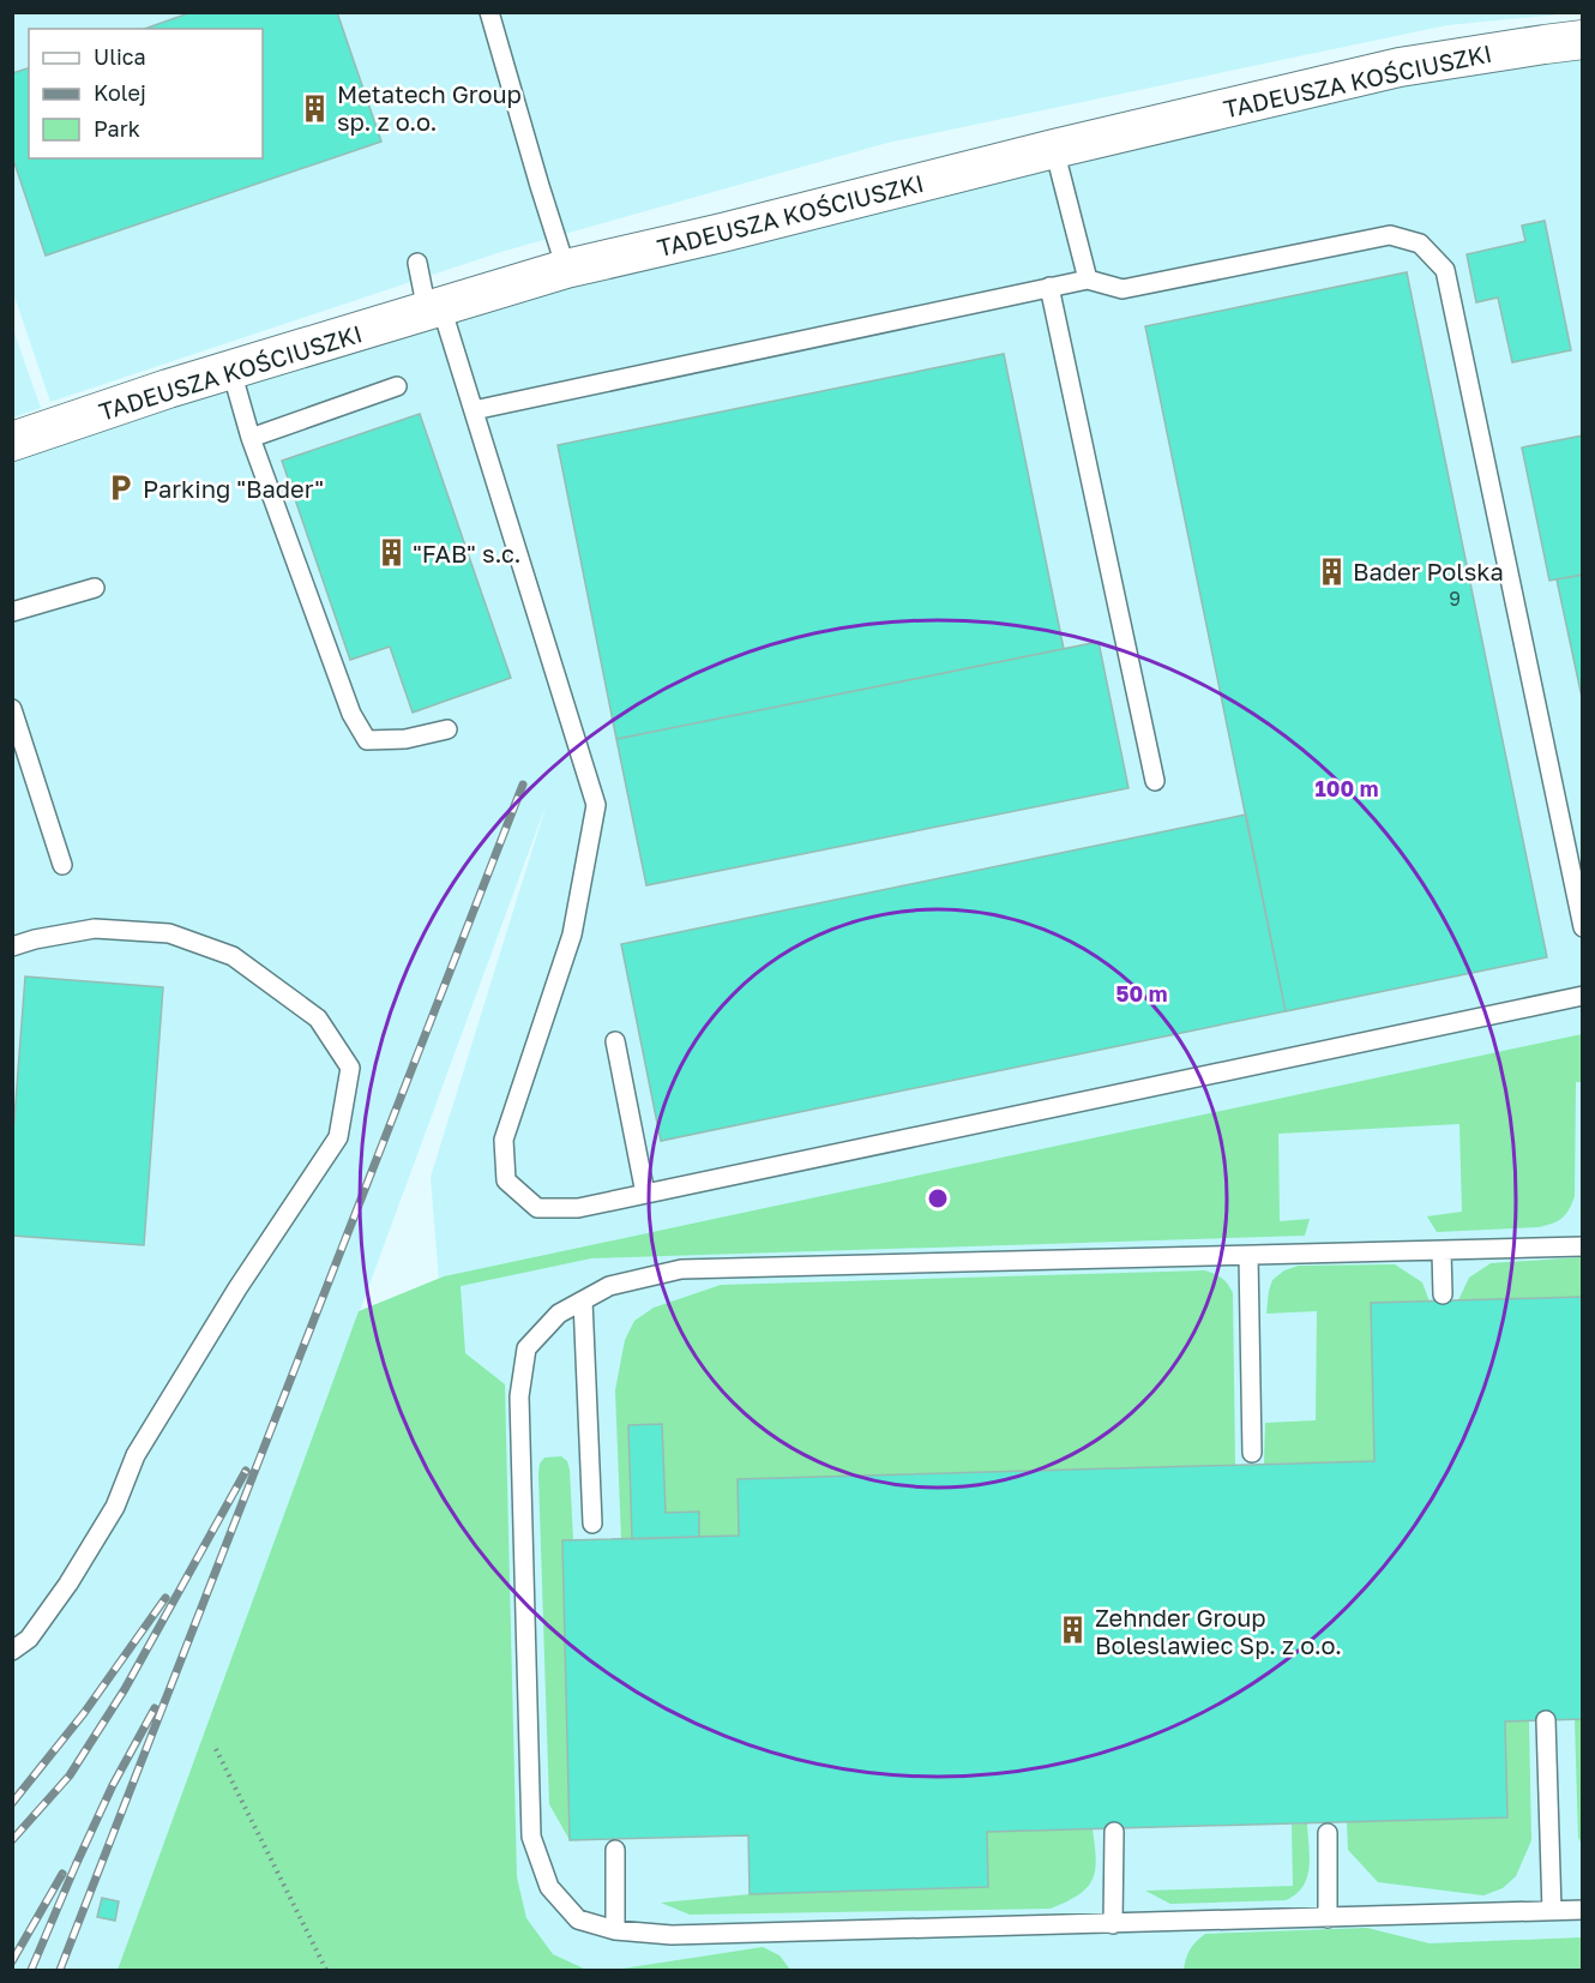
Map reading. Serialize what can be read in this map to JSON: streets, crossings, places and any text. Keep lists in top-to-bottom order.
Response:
{
  "streets": {
    "street": ["TADEUSZA KOŚCIUSZKI"]
  },
  "places": {
    "building": [
      "Metatech Group sp. z o.o.",
      "\"FAB\" s.c.",
      "Bader Polska",
      "Zehnder Group Boleslawiec Sp. z o.o."
    ],
    "parking": ["Parking \"Bader\""]
  },
  "house_numbers": ["9"],
  "legend": ["Ulica", "Kolej", "Park"],
  "rings": ["100 m", "50 m"]
}
